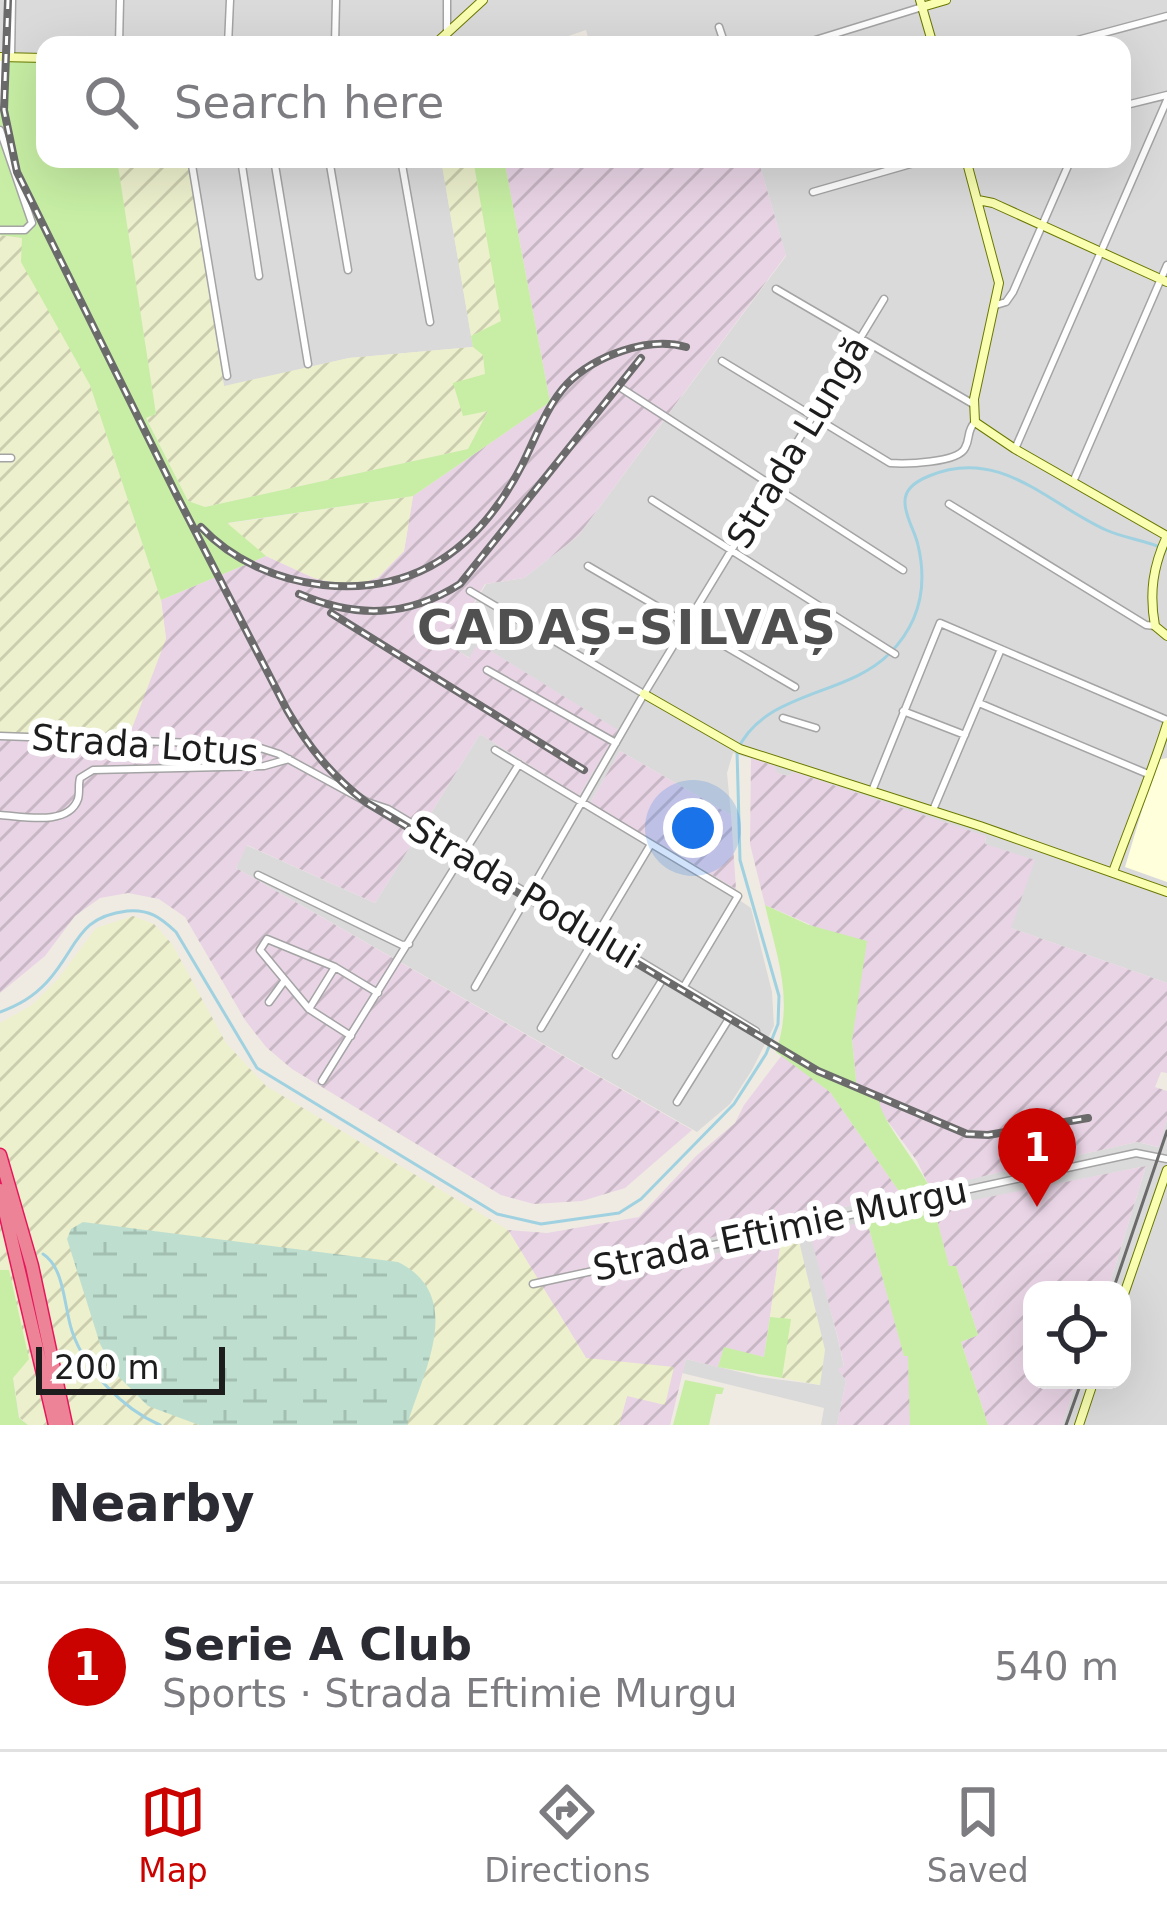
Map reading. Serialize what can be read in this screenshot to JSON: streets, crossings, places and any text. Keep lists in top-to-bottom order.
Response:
{
  "streets": {
    "street": [
      "Strada Lungă",
      "Strada Lotus",
      "Strada Podului",
      "Strada Eftimie Murgu"
    ]
  },
  "crossings": [
    ["Strada Lungă", "Strada Podului"],
    ["Strada Lotus", "Strada Podului"]
  ],
  "districts": ["CADAȘ-SILVAȘ"],
  "scale_bar": "200 m",
  "page": {
    "search": "Search here",
    "pins": "1",
    "scale": "200 m",
    "heading": "Nearby",
    "list": [
      {
        "mark": "1",
        "name": "Serie A Club",
        "note": "Sports · Strada Eftimie Murgu",
        "value": "540 m"
      }
    ],
    "nav": ["Map", "Directions", "Saved"]
  }
}
